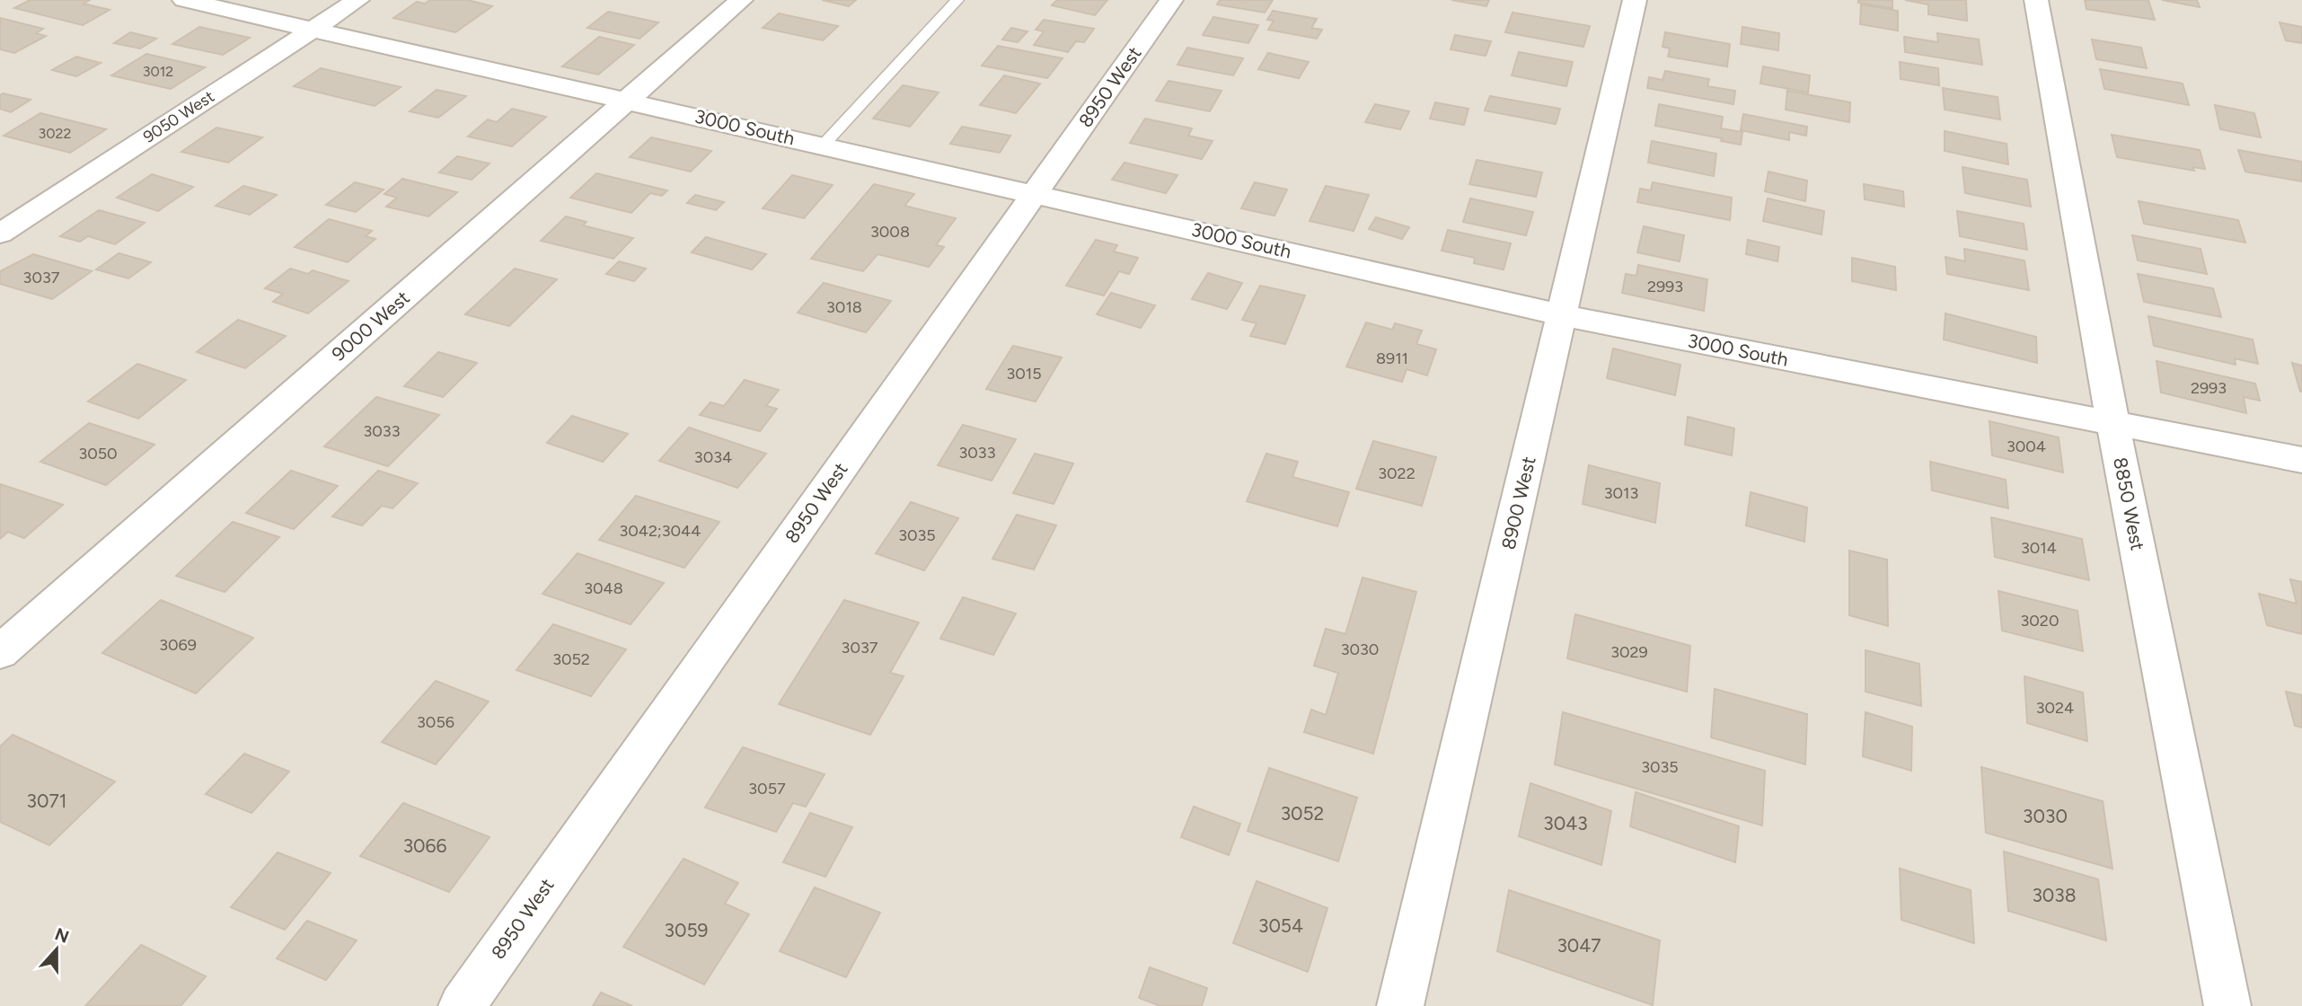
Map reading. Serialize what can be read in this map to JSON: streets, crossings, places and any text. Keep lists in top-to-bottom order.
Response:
{
  "streets": {
    "street": [
      "8950 West",
      "9050 West",
      "3000 South",
      "9000 West",
      "8900 West",
      "8850 West"
    ]
  },
  "crossings": [
    ["8950 West", "3000 South"],
    ["9050 West", "3000 South"],
    ["3000 South", "9000 West"],
    ["3000 South", "8900 West"],
    ["3000 South", "8850 West"]
  ],
  "house_numbers": [
    "3012",
    "3022",
    "3008",
    "3037",
    "2993",
    "3018",
    "8911",
    "3015",
    "2993",
    "3033",
    "3004",
    "3033",
    "3050",
    "3034",
    "3022",
    "3013",
    "3042;3044",
    "3035",
    "3014",
    "3048",
    "3020",
    "3069",
    "3037",
    "3030",
    "3029",
    "3052",
    "3024",
    "3056",
    "3035",
    "3057",
    "3071",
    "3052",
    "3030",
    "3043",
    "3066",
    "3038",
    "3054",
    "3059",
    "3047"
  ],
  "north": "top"
}
